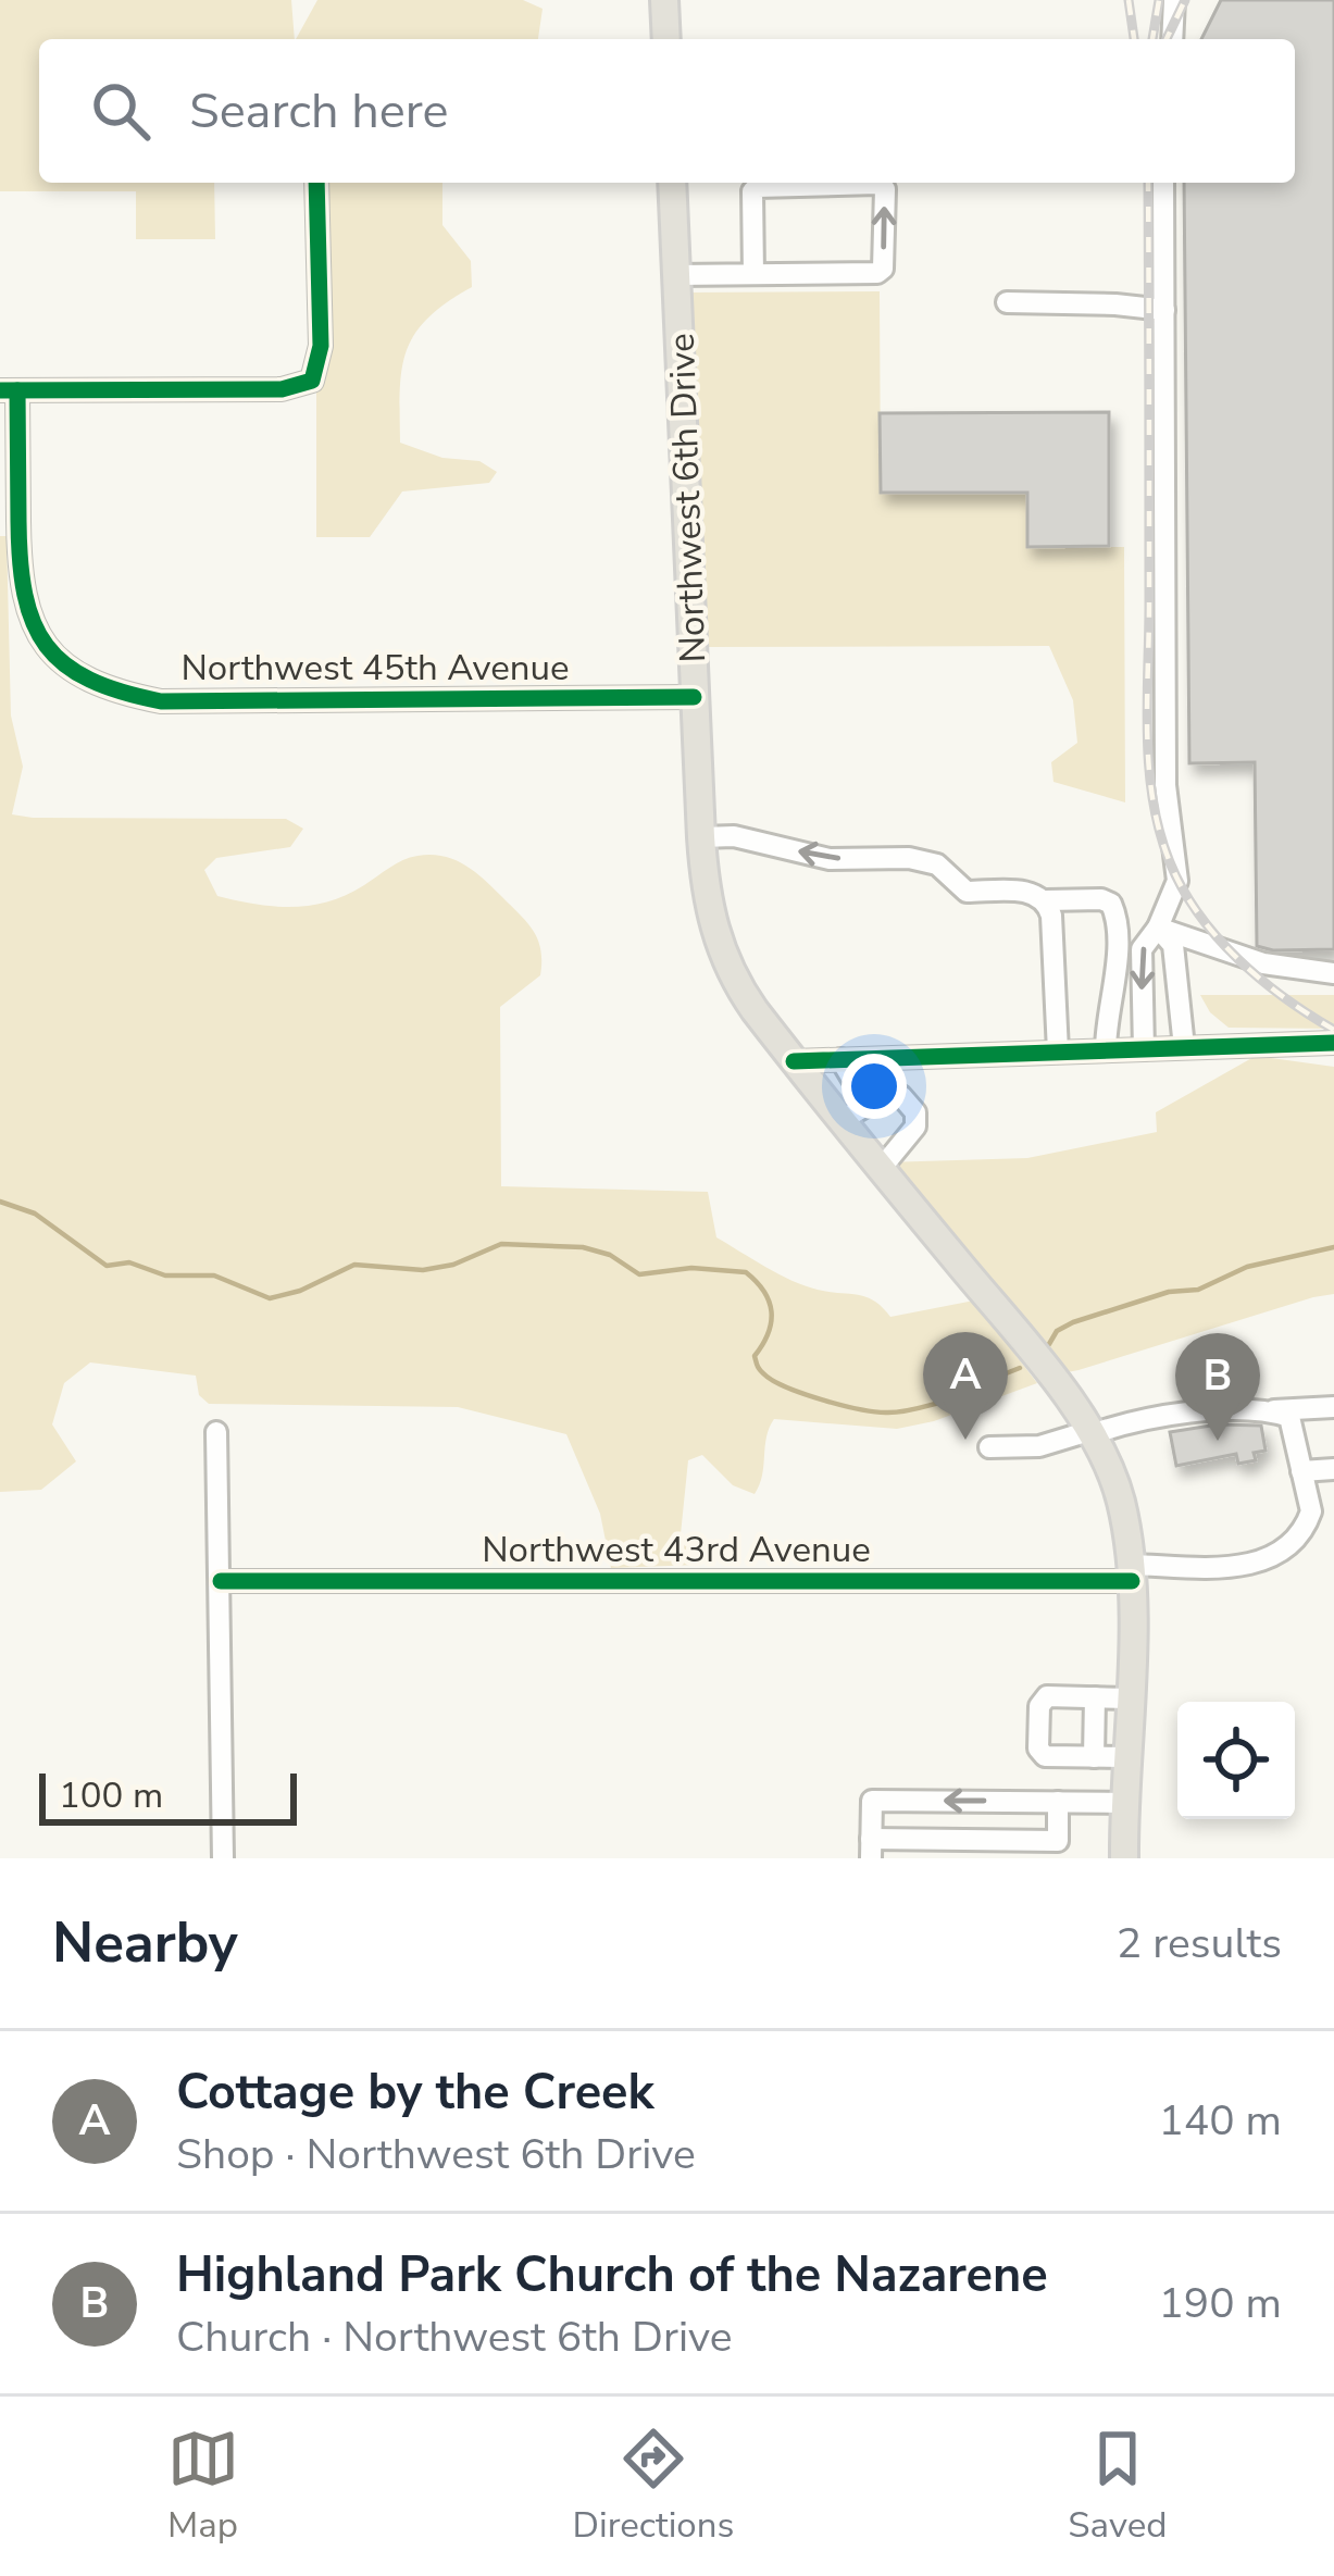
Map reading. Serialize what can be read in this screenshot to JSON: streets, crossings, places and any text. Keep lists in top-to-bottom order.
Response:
{
  "streets": {
    "main road": ["Northwest 6th Drive"],
    "street": ["Northwest 45th Avenue", "Northwest 43rd Avenue"]
  },
  "crossings": [
    ["Northwest 6th Drive", "Northwest 45th Avenue"],
    ["Northwest 6th Drive", "Northwest 43rd Avenue"]
  ],
  "scale_bar": "100 m",
  "page": {
    "search": "Search here",
    "pins": ["A", "B"],
    "scale": "100 m",
    "heading": ["Nearby", "2 results"],
    "list": [
      {
        "mark": "A",
        "name": "Cottage by the Creek",
        "note": "Shop · Northwest 6th Drive",
        "value": "140 m"
      },
      {
        "mark": "B",
        "name": "Highland Park Church of the Nazarene",
        "note": "Church · Northwest 6th Drive",
        "value": "190 m"
      }
    ],
    "nav": ["Map", "Directions", "Saved"]
  }
}
